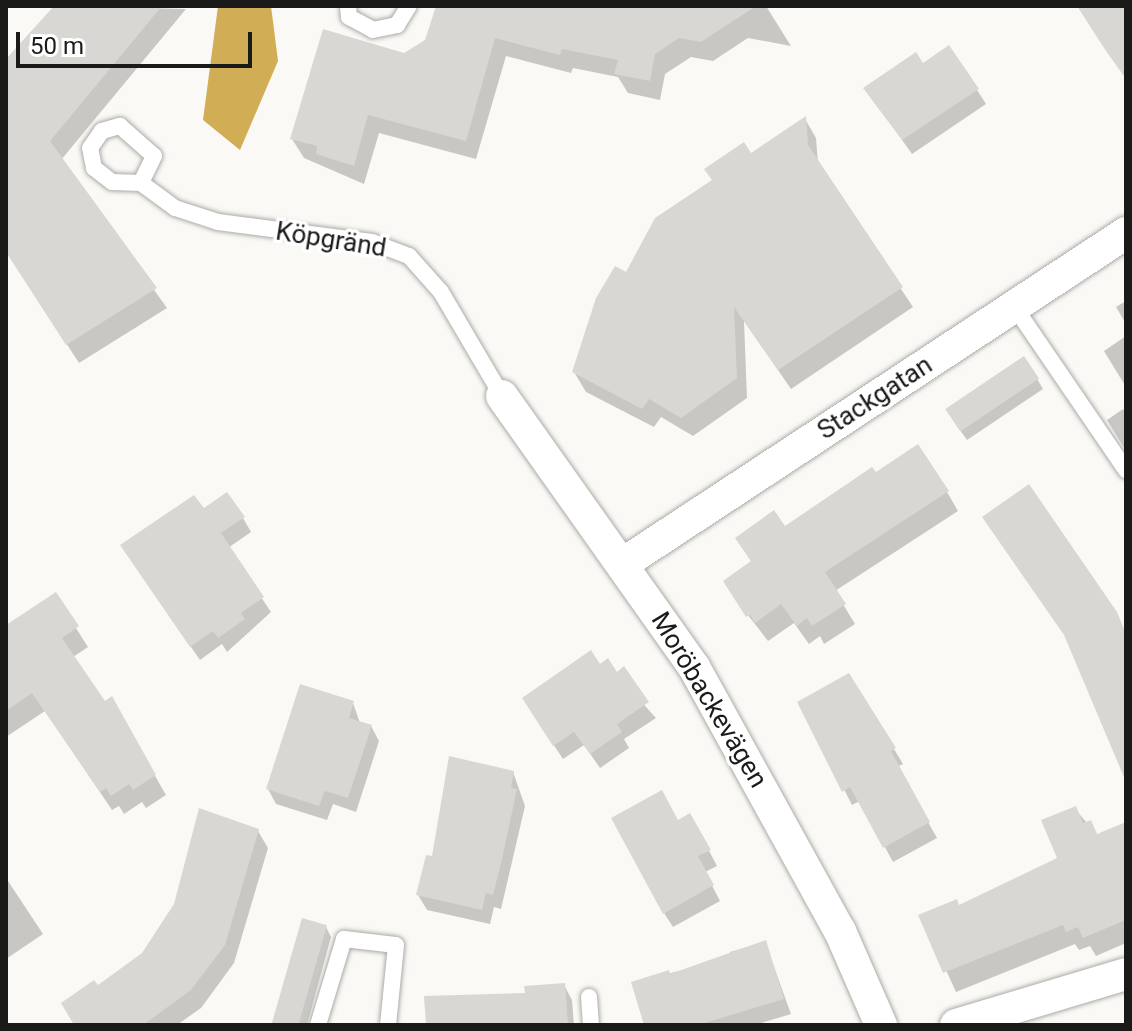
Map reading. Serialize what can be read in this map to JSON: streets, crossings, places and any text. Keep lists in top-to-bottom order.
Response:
{
  "streets": {
    "street": ["Stackgatan", "Moröbackevägen"],
    "lane": ["Köpgränd"]
  },
  "crossings": [
    ["Köpgränd", "Moröbackevägen"],
    ["Stackgatan", "Moröbackevägen"]
  ],
  "scale_bar": "50 m"
}
